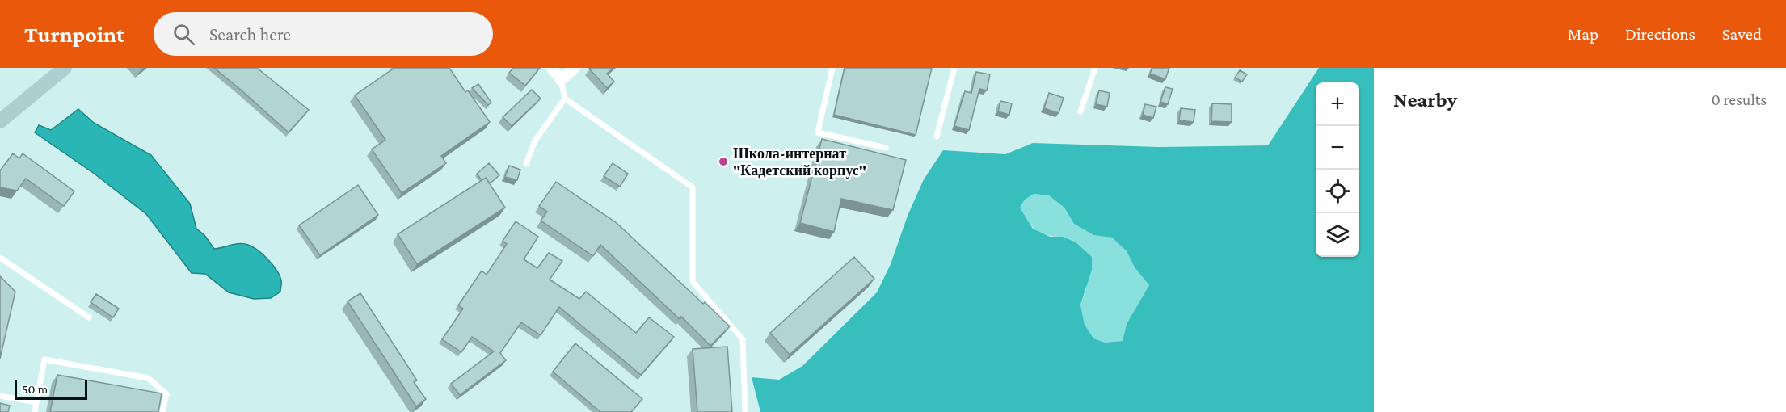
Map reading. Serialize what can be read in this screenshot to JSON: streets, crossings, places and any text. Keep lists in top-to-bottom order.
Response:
{
  "places": ["Школа-интернат \"Кадетский корпус\""],
  "scale_bar": "50 m",
  "page": {
    "header": "Turnpoint",
    "search": "Search here",
    "nav": ["Map", "Directions", "Saved"],
    "heading": ["Nearby", "0 results"],
    "map_buttons": ["+", "−"],
    "scale": "50 m"
  }
}
